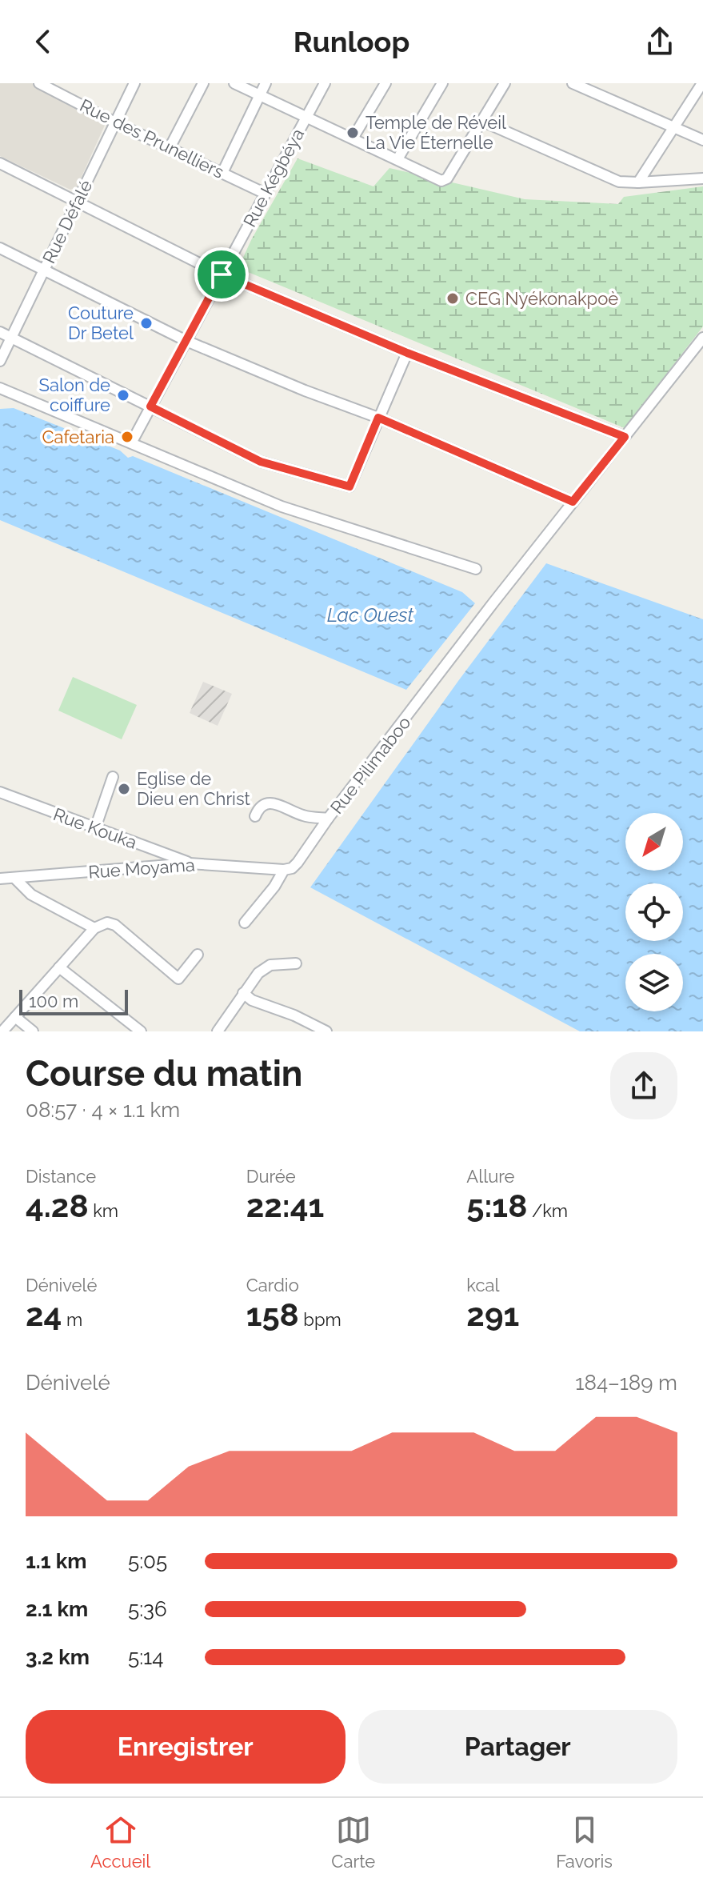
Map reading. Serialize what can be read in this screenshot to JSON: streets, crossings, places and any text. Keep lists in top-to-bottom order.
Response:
{
  "streets": {
    "street": [
      "Rue des Prunelliers",
      "Rue Kégbéya",
      "Rue Défalé",
      "Rue Pilimaboo",
      "Rue Kouka",
      "Rue Moyama"
    ]
  },
  "crossings": [
    ["Rue des Prunelliers", "Rue Kégbéya"],
    ["Rue des Prunelliers", "Rue Défalé"],
    ["Rue Pilimaboo", "Rue Moyama"],
    ["Rue Kouka", "Rue Moyama"]
  ],
  "water": ["Lac Ouest"],
  "places": [
    "Temple de Réveil La Vie Éternelle",
    "CEG Nyékonakpoè",
    "Couture Dr Betel",
    "Salon de coiffure",
    "Cafetaria",
    "Eglise de Dieu en Christ"
  ],
  "scale_bar": "100 m",
  "north": "bottom left",
  "page": {
    "header": "Runloop",
    "scale": "100 m",
    "heading": ["Course du matin", "08:57 · 4 × 1.1 km"],
    "stats": [
      ["Distance", "4.28 km"],
      ["Durée", "22:41"],
      ["Allure", "5:18 /km"],
      ["Dénivelé", "24 m"],
      ["Cardio", "158 bpm"],
      ["kcal", "291"]
    ],
    "chart": ["Dénivelé", "184–189 m"],
    "list": [
      {
        "name": "1.1 km",
        "note": "5:05"
      },
      {
        "name": "2.1 km",
        "note": "5:36"
      },
      {
        "name": "3.2 km",
        "note": "5:14"
      }
    ],
    "buttons": ["Enregistrer", "Partager"],
    "tabs": ["Accueil", "Carte", "Favoris"]
  }
}
